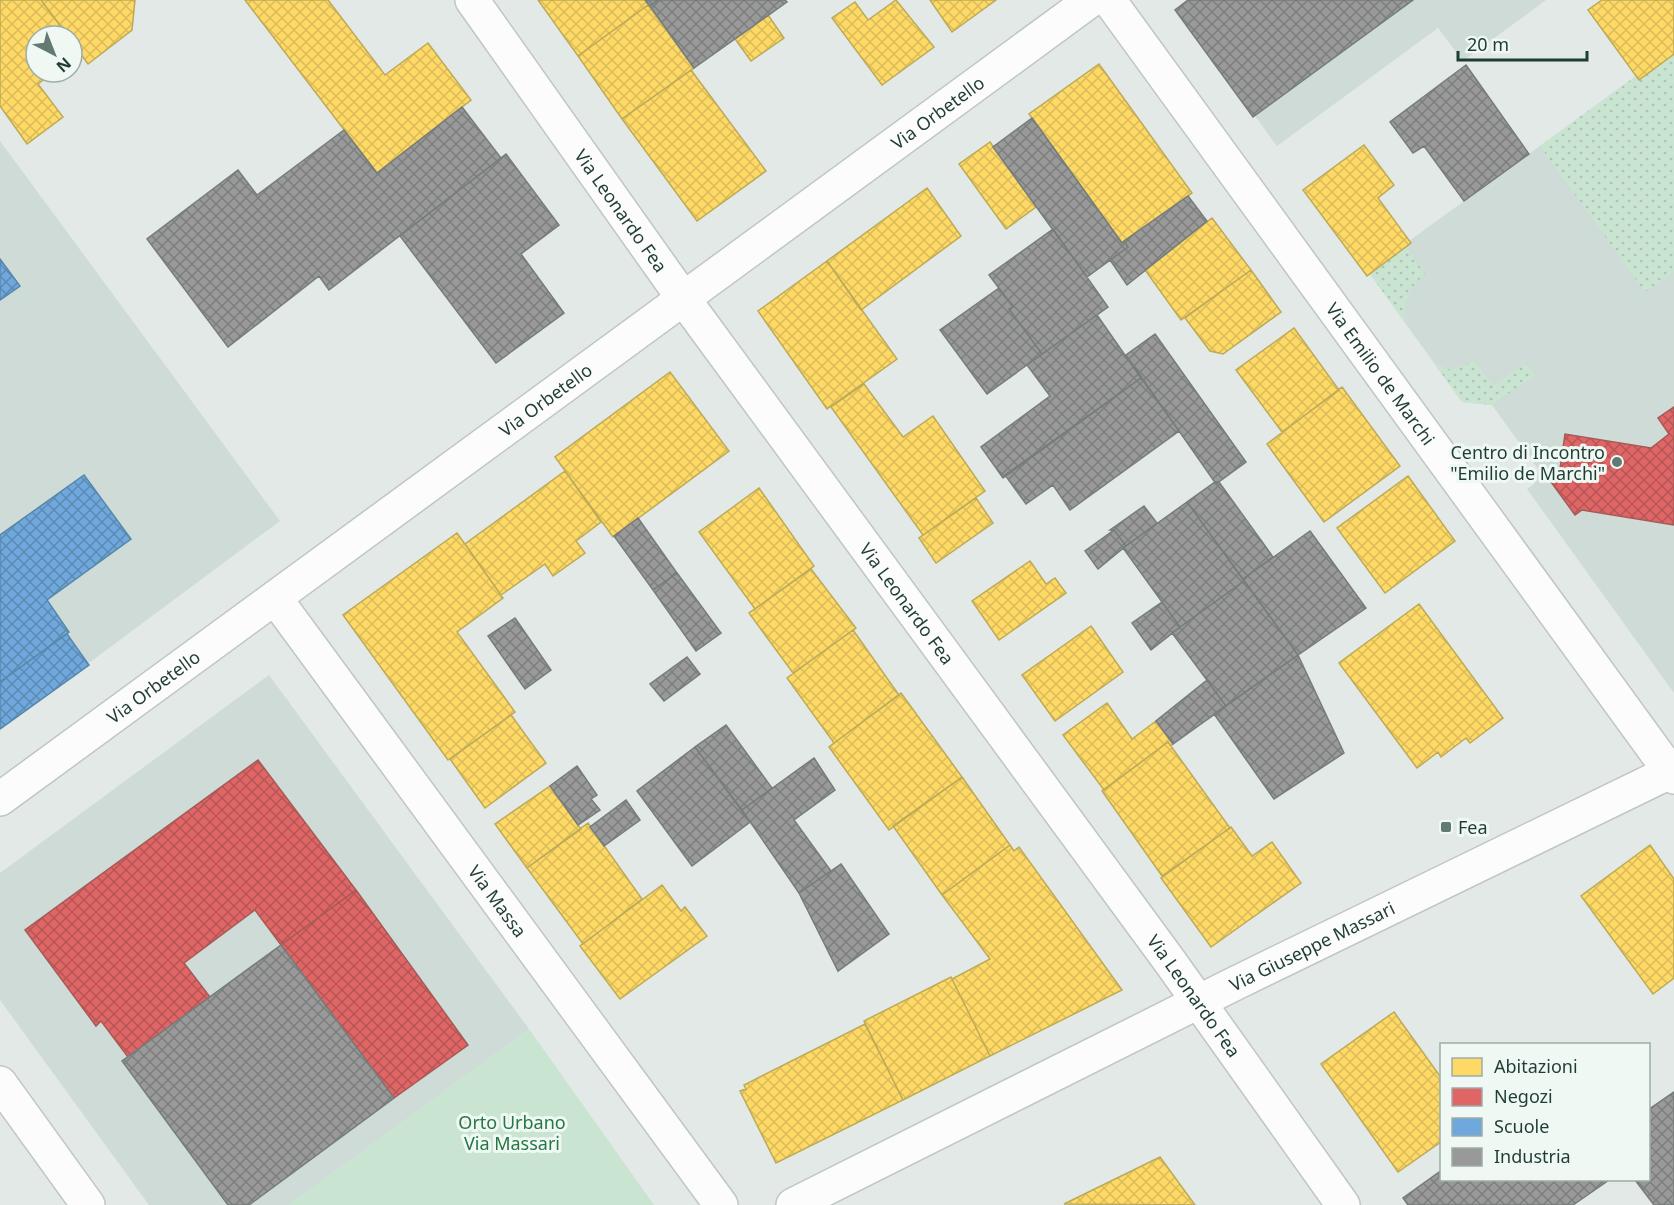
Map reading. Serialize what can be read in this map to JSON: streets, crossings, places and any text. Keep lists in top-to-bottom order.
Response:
{
  "streets": {
    "street": [
      "Via Orbetello",
      "Via Leonardo Fea",
      "Via Emilio de Marchi",
      "Via Massa",
      "Via Giuseppe Massari"
    ]
  },
  "crossings": [
    ["Via Orbetello", "Via Leonardo Fea"],
    ["Via Orbetello", "Via Massa"],
    ["Via Leonardo Fea", "Via Giuseppe Massari"],
    ["Via Emilio de Marchi", "Via Giuseppe Massari"]
  ],
  "parks": ["Orto Urbano Via Massari"],
  "places": {
    "other": ["Centro di Incontro \"Emilio de Marchi\""],
    "transit": ["Fea"]
  },
  "legend": [
    "Abitazioni",
    "Negozi",
    "Scuole",
    "Industria"
  ],
  "scale_bar": "20 m",
  "north": "bottom right"
}
